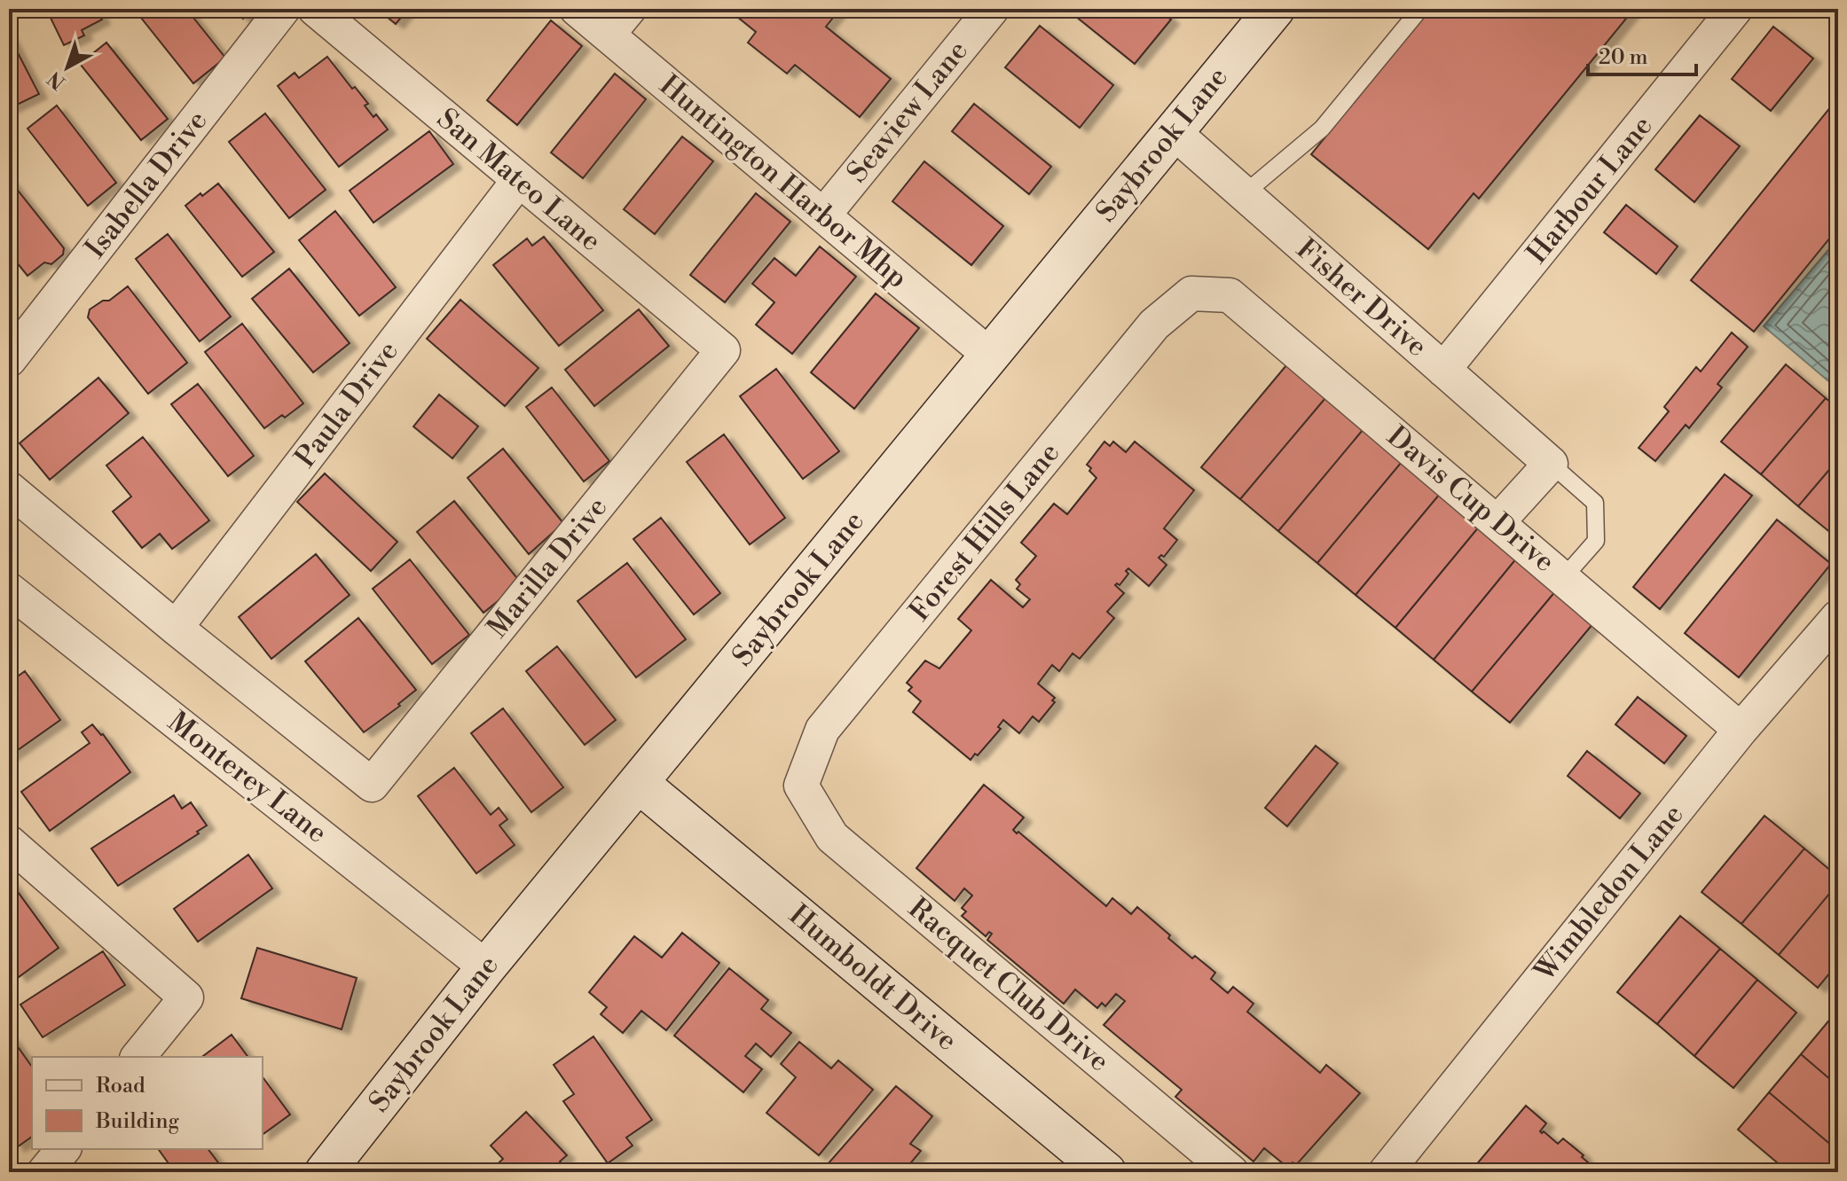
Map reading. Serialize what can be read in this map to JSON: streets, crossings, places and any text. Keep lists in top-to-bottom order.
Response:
{
  "streets": {
    "main road": ["Saybrook Lane", "Humboldt Drive"],
    "street": [
      "Seaview Lane",
      "San Mateo Lane",
      "Huntington Harbor Mhp",
      "Isabella Drive",
      "Harbour Lane",
      "Fisher Drive",
      "Paula Drive",
      "Davis Cup Drive",
      "Forest Hills Lane",
      "Marilla Drive",
      "Monterey Lane",
      "Wimbledon Lane",
      "Racquet Club Drive"
    ]
  },
  "crossings": [
    ["Seaview Lane", "Huntington Harbor Mhp"],
    ["Saybrook Lane", "Huntington Harbor Mhp"],
    ["Saybrook Lane", "Fisher Drive"],
    ["Saybrook Lane", "Monterey Lane"],
    ["Saybrook Lane", "Humboldt Drive"],
    ["San Mateo Lane", "Paula Drive"],
    ["San Mateo Lane", "Marilla Drive"],
    ["Harbour Lane", "Fisher Drive"],
    ["Fisher Drive", "Davis Cup Drive"],
    ["Paula Drive", "Marilla Drive"],
    ["Davis Cup Drive", "Forest Hills Lane"],
    ["Davis Cup Drive", "Wimbledon Lane"],
    ["Forest Hills Lane", "Racquet Club Drive"]
  ],
  "legend": ["Road", "Building"],
  "scale_bar": "20 m",
  "north": "bottom left"
}
